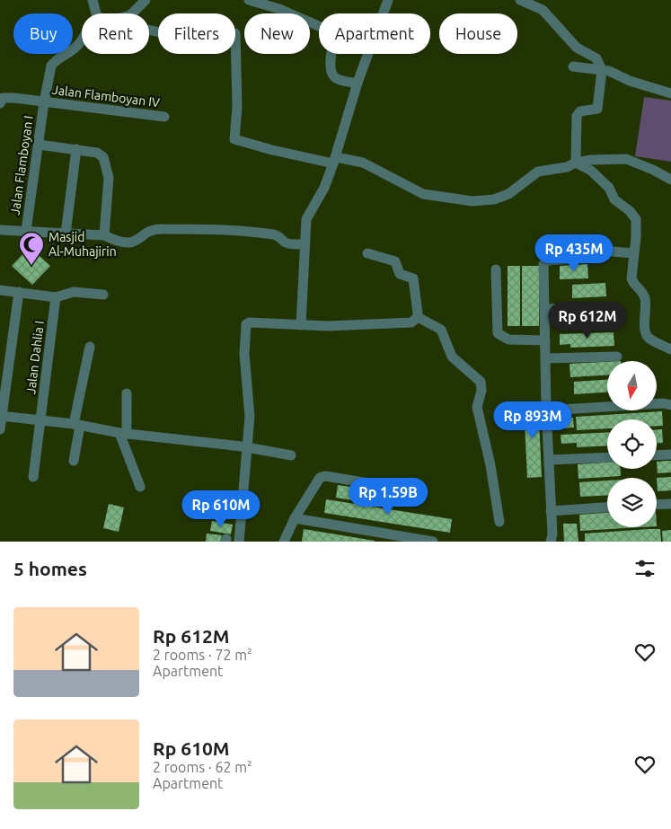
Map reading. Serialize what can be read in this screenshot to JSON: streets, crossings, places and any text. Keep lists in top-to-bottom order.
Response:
{
  "streets": {
    "street": ["Jalan Flamboyan IV", "Jalan Flamboyan I", "Jalan Dahlia I"]
  },
  "crossings": [
    ["Jalan Flamboyan IV", "Jalan Flamboyan I"]
  ],
  "places": {
    "mosque": ["Masjid Al-Muhajirin"]
  },
  "north": "bottom",
  "page": {
    "chip": [
      "Buy",
      "Rent",
      "Filters",
      "New",
      "Apartment",
      "House"
    ],
    "price": [
      "Rp 435M",
      "Rp 612M",
      "Rp 893M",
      "Rp 1.59B",
      "Rp 610M"
    ],
    "heading": "5 homes",
    "list": [
      {
        "name": "Rp 612M",
        "note": "2 rooms · 72 m² · Apartment"
      },
      {
        "name": "Rp 610M",
        "note": "2 rooms · 62 m² · Apartment"
      }
    ]
  }
}
